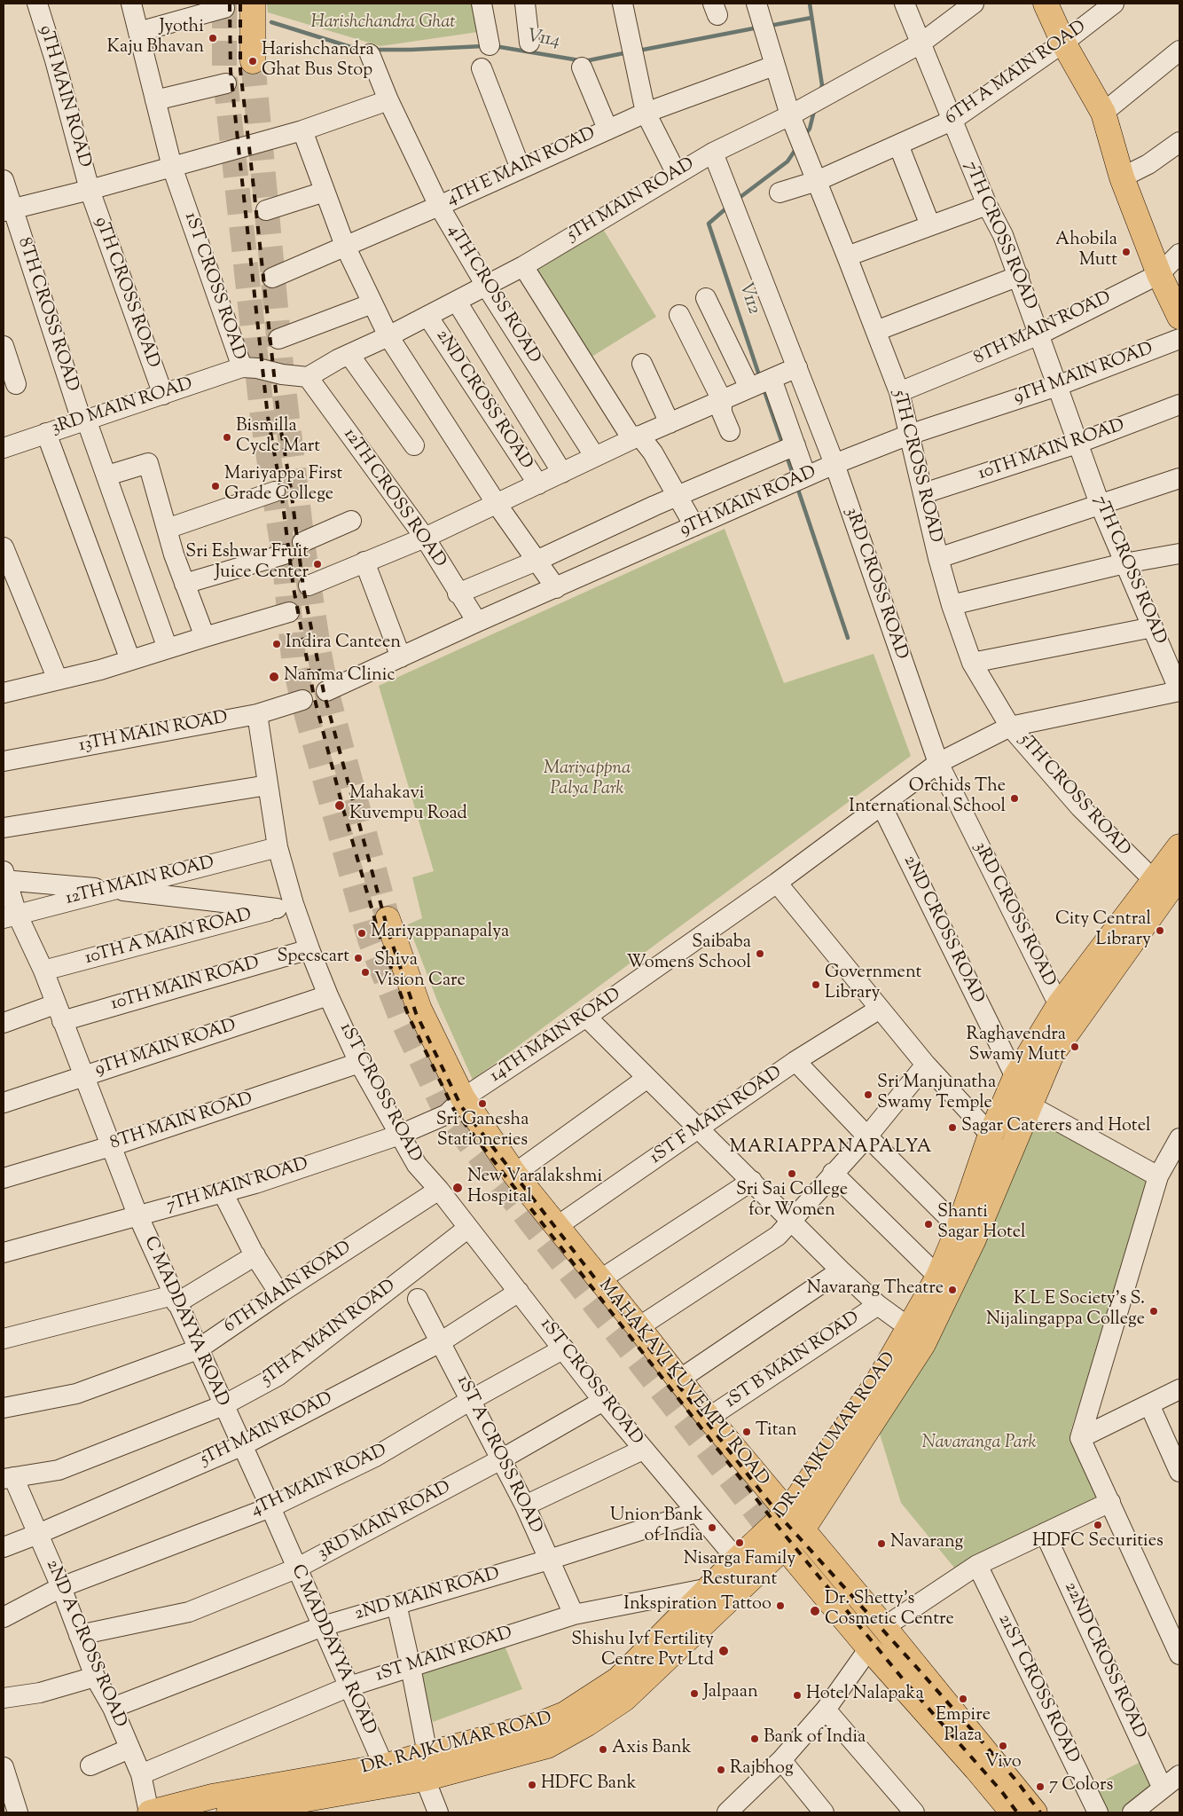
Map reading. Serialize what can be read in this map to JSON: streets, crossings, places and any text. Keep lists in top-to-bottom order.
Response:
{
  "streets": {
    "main road": ["MAHAKAVI KUVEMPU ROAD", "DR. RAJKUMAR ROAD"],
    "street": [
      "6TH A MAIN ROAD",
      "9TH MAIN ROAD",
      "4TH E MAIN ROAD",
      "5TH MAIN ROAD",
      "7TH CROSS ROAD",
      "1ST CROSS ROAD",
      "9TH CROSS ROAD",
      "4TH CROSS ROAD",
      "8TH CROSS ROAD",
      "8TH MAIN ROAD",
      "2ND CROSS ROAD",
      "3RD MAIN ROAD",
      "10TH MAIN ROAD",
      "5TH CROSS ROAD",
      "12TH CROSS ROAD",
      "3RD CROSS ROAD",
      "13TH MAIN ROAD",
      "12TH MAIN ROAD",
      "10TH A MAIN ROAD",
      "14TH MAIN ROAD",
      "1ST F MAIN ROAD",
      "7TH MAIN ROAD",
      "6TH MAIN ROAD",
      "C MADDAYYA ROAD",
      "5TH A MAIN ROAD",
      "1ST B MAIN ROAD",
      "1ST A CROSS ROAD",
      "4TH MAIN ROAD",
      "2ND MAIN ROAD",
      "2ND A CROSS ROAD",
      "1ST MAIN ROAD",
      "22ND CROSS ROAD",
      "21ST CROSS ROAD"
    ]
  },
  "crossings": [
    ["6TH A MAIN ROAD", "7TH CROSS ROAD"],
    ["6TH A MAIN ROAD", "5TH CROSS ROAD"],
    ["9TH MAIN ROAD", "7TH CROSS ROAD"],
    ["9TH MAIN ROAD", "1ST CROSS ROAD"],
    ["9TH MAIN ROAD", "9TH CROSS ROAD"],
    ["9TH MAIN ROAD", "5TH CROSS ROAD"],
    ["9TH MAIN ROAD", "12TH CROSS ROAD"],
    ["9TH MAIN ROAD", "3RD CROSS ROAD"],
    ["9TH MAIN ROAD", "C MADDAYYA ROAD"],
    ["4TH E MAIN ROAD", "4TH CROSS ROAD"],
    ["4TH E MAIN ROAD", "5TH CROSS ROAD"],
    ["5TH MAIN ROAD", "7TH CROSS ROAD"],
    ["5TH MAIN ROAD", "1ST CROSS ROAD"],
    ["5TH MAIN ROAD", "4TH CROSS ROAD"],
    ["5TH MAIN ROAD", "2ND CROSS ROAD"],
    ["5TH MAIN ROAD", "5TH CROSS ROAD"],
    ["5TH MAIN ROAD", "12TH CROSS ROAD"],
    ["5TH MAIN ROAD", "3RD CROSS ROAD"],
    ["5TH MAIN ROAD", "C MADDAYYA ROAD"],
    ["5TH MAIN ROAD", "1ST A CROSS ROAD"],
    ["5TH MAIN ROAD", "2ND A CROSS ROAD"],
    ["7TH CROSS ROAD", "8TH MAIN ROAD"],
    ["7TH CROSS ROAD", "10TH MAIN ROAD"],
    ["7TH CROSS ROAD", "14TH MAIN ROAD"],
    ["1ST CROSS ROAD", "8TH MAIN ROAD"],
    ["1ST CROSS ROAD", "3RD MAIN ROAD"],
    ["1ST CROSS ROAD", "10TH MAIN ROAD"],
    ["1ST CROSS ROAD", "12TH CROSS ROAD"],
    ["1ST CROSS ROAD", "13TH MAIN ROAD"],
    ["1ST CROSS ROAD", "12TH MAIN ROAD"],
    ["1ST CROSS ROAD", "10TH A MAIN ROAD"],
    ["1ST CROSS ROAD", "7TH MAIN ROAD"],
    ["1ST CROSS ROAD", "6TH MAIN ROAD"],
    ["1ST CROSS ROAD", "5TH A MAIN ROAD"],
    ["1ST CROSS ROAD", "DR. RAJKUMAR ROAD"],
    ["1ST CROSS ROAD", "4TH MAIN ROAD"],
    ["1ST CROSS ROAD", "2ND MAIN ROAD"],
    ["9TH CROSS ROAD", "3RD MAIN ROAD"],
    ["8TH CROSS ROAD", "3RD MAIN ROAD"],
    ["8TH MAIN ROAD", "5TH CROSS ROAD"],
    ["8TH MAIN ROAD", "C MADDAYYA ROAD"],
    ["2ND CROSS ROAD", "14TH MAIN ROAD"],
    ["2ND CROSS ROAD", "DR. RAJKUMAR ROAD"],
    ["3RD MAIN ROAD", "C MADDAYYA ROAD"],
    ["3RD MAIN ROAD", "1ST A CROSS ROAD"],
    ["3RD MAIN ROAD", "2ND A CROSS ROAD"],
    ["10TH MAIN ROAD", "5TH CROSS ROAD"],
    ["10TH MAIN ROAD", "C MADDAYYA ROAD"],
    ["5TH CROSS ROAD", "14TH MAIN ROAD"],
    ["5TH CROSS ROAD", "DR. RAJKUMAR ROAD"],
    ["3RD CROSS ROAD", "14TH MAIN ROAD"],
    ["3RD CROSS ROAD", "DR. RAJKUMAR ROAD"],
    ["12TH MAIN ROAD", "C MADDAYYA ROAD"],
    ["10TH A MAIN ROAD", "C MADDAYYA ROAD"],
    ["14TH MAIN ROAD", "7TH MAIN ROAD"],
    ["14TH MAIN ROAD", "MAHAKAVI KUVEMPU ROAD"],
    ["1ST F MAIN ROAD", "MAHAKAVI KUVEMPU ROAD"],
    ["7TH MAIN ROAD", "C MADDAYYA ROAD"],
    ["7TH MAIN ROAD", "MAHAKAVI KUVEMPU ROAD"],
    ["6TH MAIN ROAD", "C MADDAYYA ROAD"],
    ["C MADDAYYA ROAD", "5TH A MAIN ROAD"],
    ["C MADDAYYA ROAD", "DR. RAJKUMAR ROAD"],
    ["C MADDAYYA ROAD", "4TH MAIN ROAD"],
    ["C MADDAYYA ROAD", "2ND MAIN ROAD"],
    ["C MADDAYYA ROAD", "1ST MAIN ROAD"],
    ["5TH A MAIN ROAD", "2ND A CROSS ROAD"],
    ["1ST B MAIN ROAD", "MAHAKAVI KUVEMPU ROAD"],
    ["MAHAKAVI KUVEMPU ROAD", "DR. RAJKUMAR ROAD"],
    ["DR. RAJKUMAR ROAD", "2ND A CROSS ROAD"],
    ["DR. RAJKUMAR ROAD", "1ST MAIN ROAD"],
    ["1ST A CROSS ROAD", "4TH MAIN ROAD"],
    ["1ST A CROSS ROAD", "2ND MAIN ROAD"],
    ["1ST A CROSS ROAD", "1ST MAIN ROAD"],
    ["4TH MAIN ROAD", "2ND A CROSS ROAD"],
    ["2ND MAIN ROAD", "2ND A CROSS ROAD"],
    ["2ND A CROSS ROAD", "1ST MAIN ROAD"]
  ],
  "districts": ["MARIAPPANAPALYA"],
  "water": ["V114", "V112"],
  "parks": ["Harishchandra Ghat", "Mariyappna Palya Park", "Navaranga Park"],
  "places": [
    "Jyothi Kaju Bhavan",
    "Harishchandra Ghat Bus Stop",
    "Ahobila Mutt",
    "Bismilla Cycle Mart",
    "Mariyappa First Grade College",
    "Sri Eshwar Fruit Juice Center",
    "Indira Canteen",
    "Namma Clinic",
    "Orchids The International School",
    "Mahakavi Kuvempu Road",
    "City Central Library",
    "Mariyappanapalya",
    "Saibaba Womens School",
    "Specscart",
    "Shiva Vision Care",
    "Government Library",
    "Raghavendra Swamy Mutt",
    "Sri Manjunatha Swamy Temple",
    "Sri Ganesha Stationeries",
    "Sagar Caterers and Hotel",
    "Sri Sai College for Women",
    "New Varalakshmi Hospital",
    "Shanti Sagar Hotel",
    "Navarang Theatre",
    "K L E Society's S. Nijalingappa College",
    "Titan",
    "HDFC Securities",
    "Union Bank of India",
    "Nisarga Family Resturant",
    "Navarang",
    "Inkspiration Tattoo",
    "Dr. Shetty's Cosmetic Centre",
    "Shishu Ivf Fertility Centre Pvt Ltd",
    "Jalpaan",
    "Hotel Nalapaka",
    "Empire Plaza",
    "Bank of India",
    "Vivo",
    "Axis Bank",
    "Rajbhog",
    "HDFC Bank",
    "7 Colors"
  ]
}
